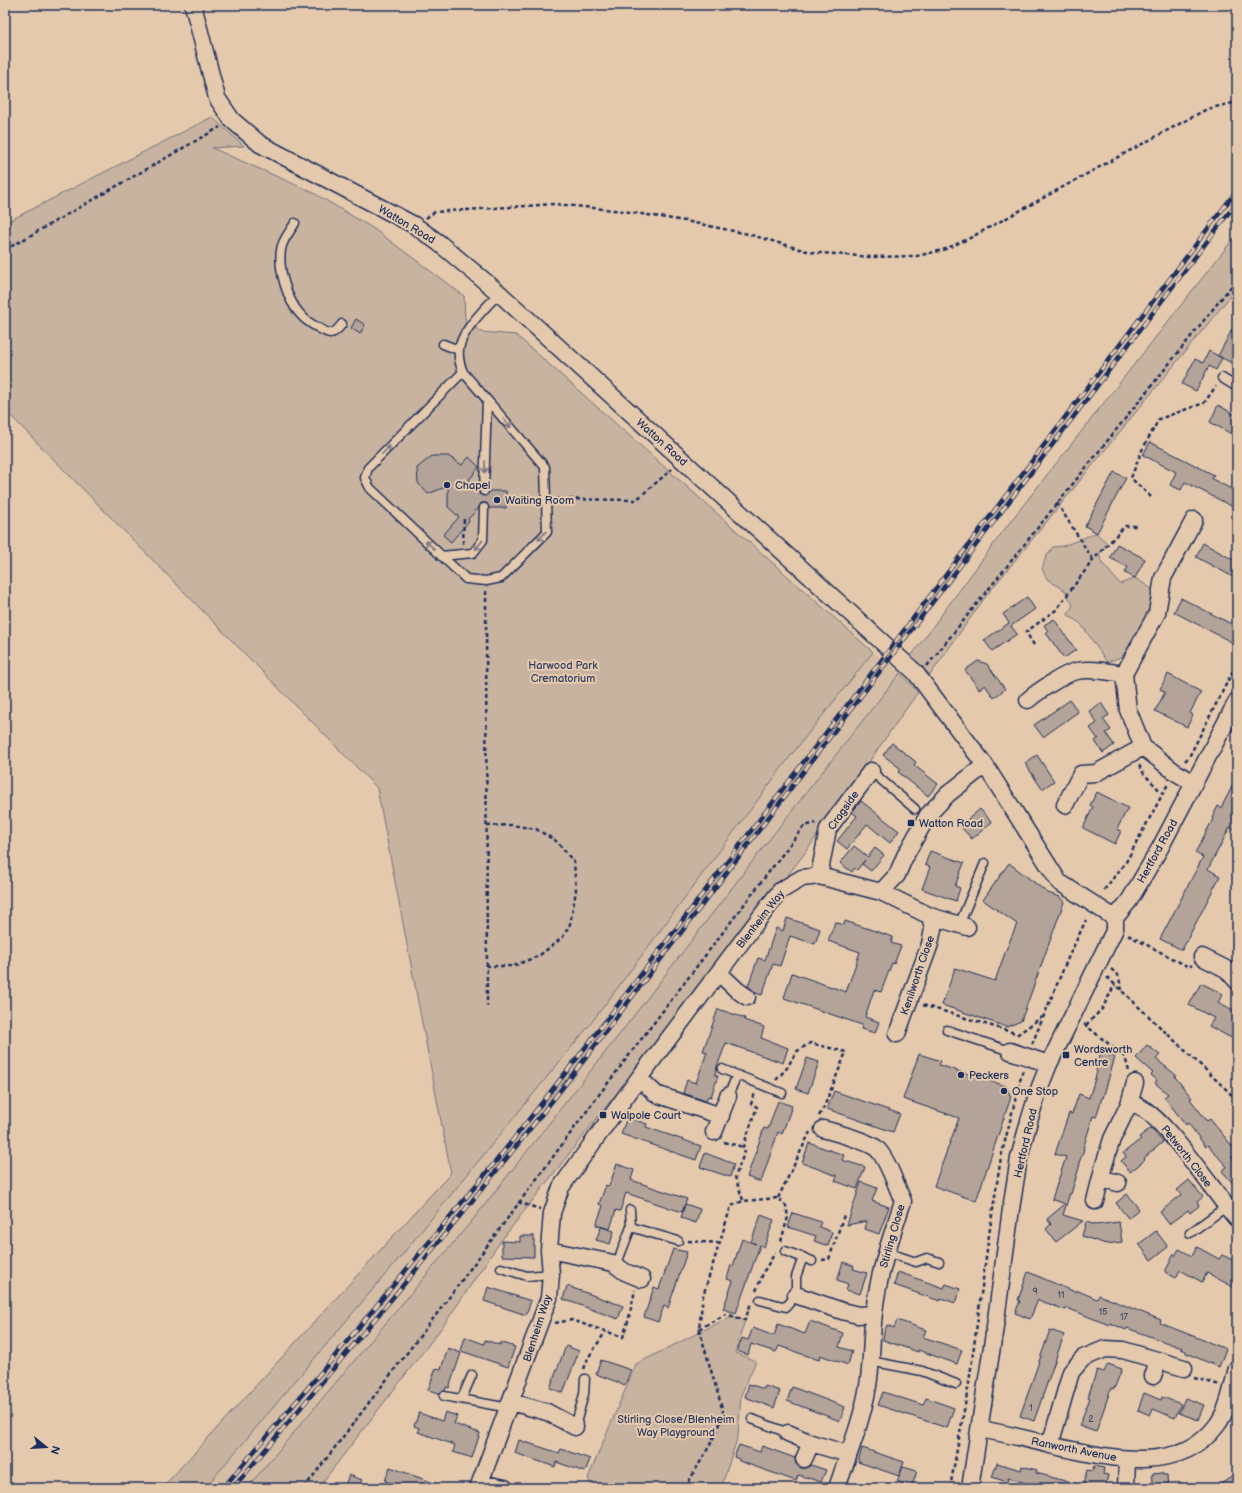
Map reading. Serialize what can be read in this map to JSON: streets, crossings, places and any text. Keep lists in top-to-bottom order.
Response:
{
  "streets": {
    "street": [
      "Watton Road",
      "Cragside",
      "Hertford Road",
      "Blenheim Way",
      "Kenilworth Close",
      "Petworth Close",
      "Stirling Close",
      "Ranworth Avenue"
    ]
  },
  "crossings": [
    ["Watton Road", "Hertford Road"],
    ["Cragside", "Blenheim Way"],
    ["Hertford Road", "Ranworth Avenue"]
  ],
  "parks": ["Harwood Park Crematorium", "Stirling Close/Blenheim Way Playground"],
  "places": {
    "other": [
      "Chapel",
      "Waiting Room",
      "Peckers",
      "One Stop"
    ],
    "transit": ["Watton Road", "Wordsworth Centre", "Walpole Court"]
  },
  "house_numbers": [
    "9",
    "11",
    "15",
    "17",
    "1",
    "2"
  ],
  "north": "right"
}
